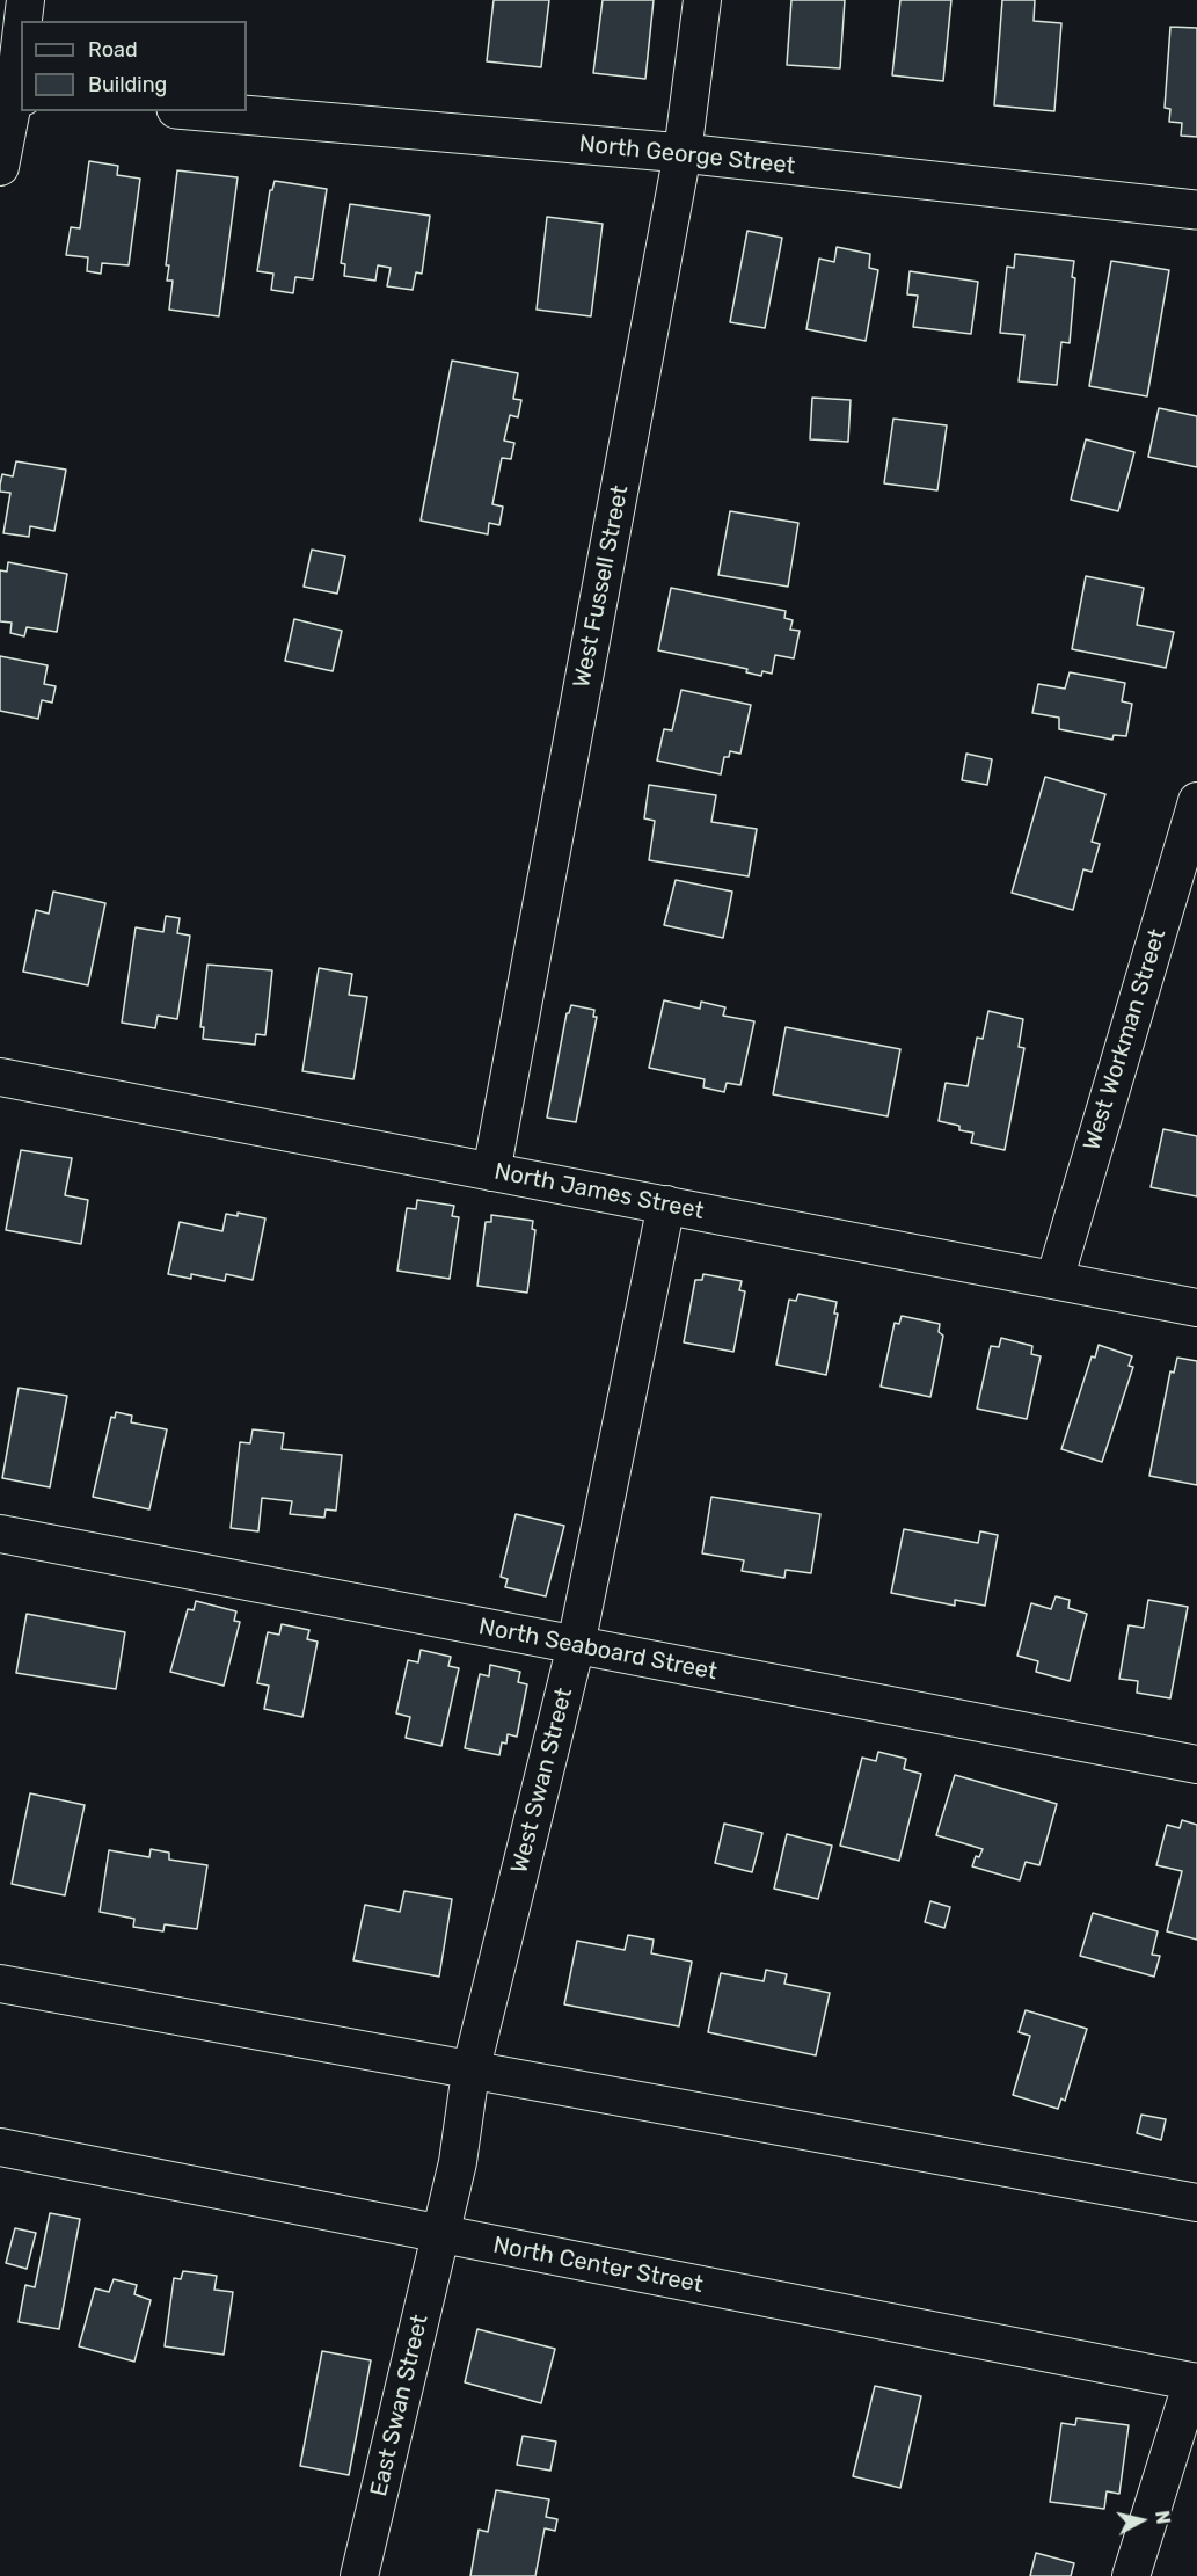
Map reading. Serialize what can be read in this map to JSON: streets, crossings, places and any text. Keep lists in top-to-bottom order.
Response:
{
  "streets": {
    "main road": ["North George Street"],
    "street": [
      "West Fussell Street",
      "West Workman Street",
      "North James Street",
      "North Seaboard Street",
      "West Swan Street",
      "North Center Street",
      "East Swan Street"
    ]
  },
  "crossings": [
    ["North George Street", "West Fussell Street"],
    ["West Fussell Street", "North James Street"],
    ["West Workman Street", "North James Street"],
    ["North James Street", "West Swan Street"],
    ["North Seaboard Street", "West Swan Street"],
    ["West Swan Street", "North Center Street"],
    ["West Swan Street", "East Swan Street"],
    ["North Center Street", "East Swan Street"]
  ],
  "legend": ["Road", "Building"],
  "north": "right"
}
